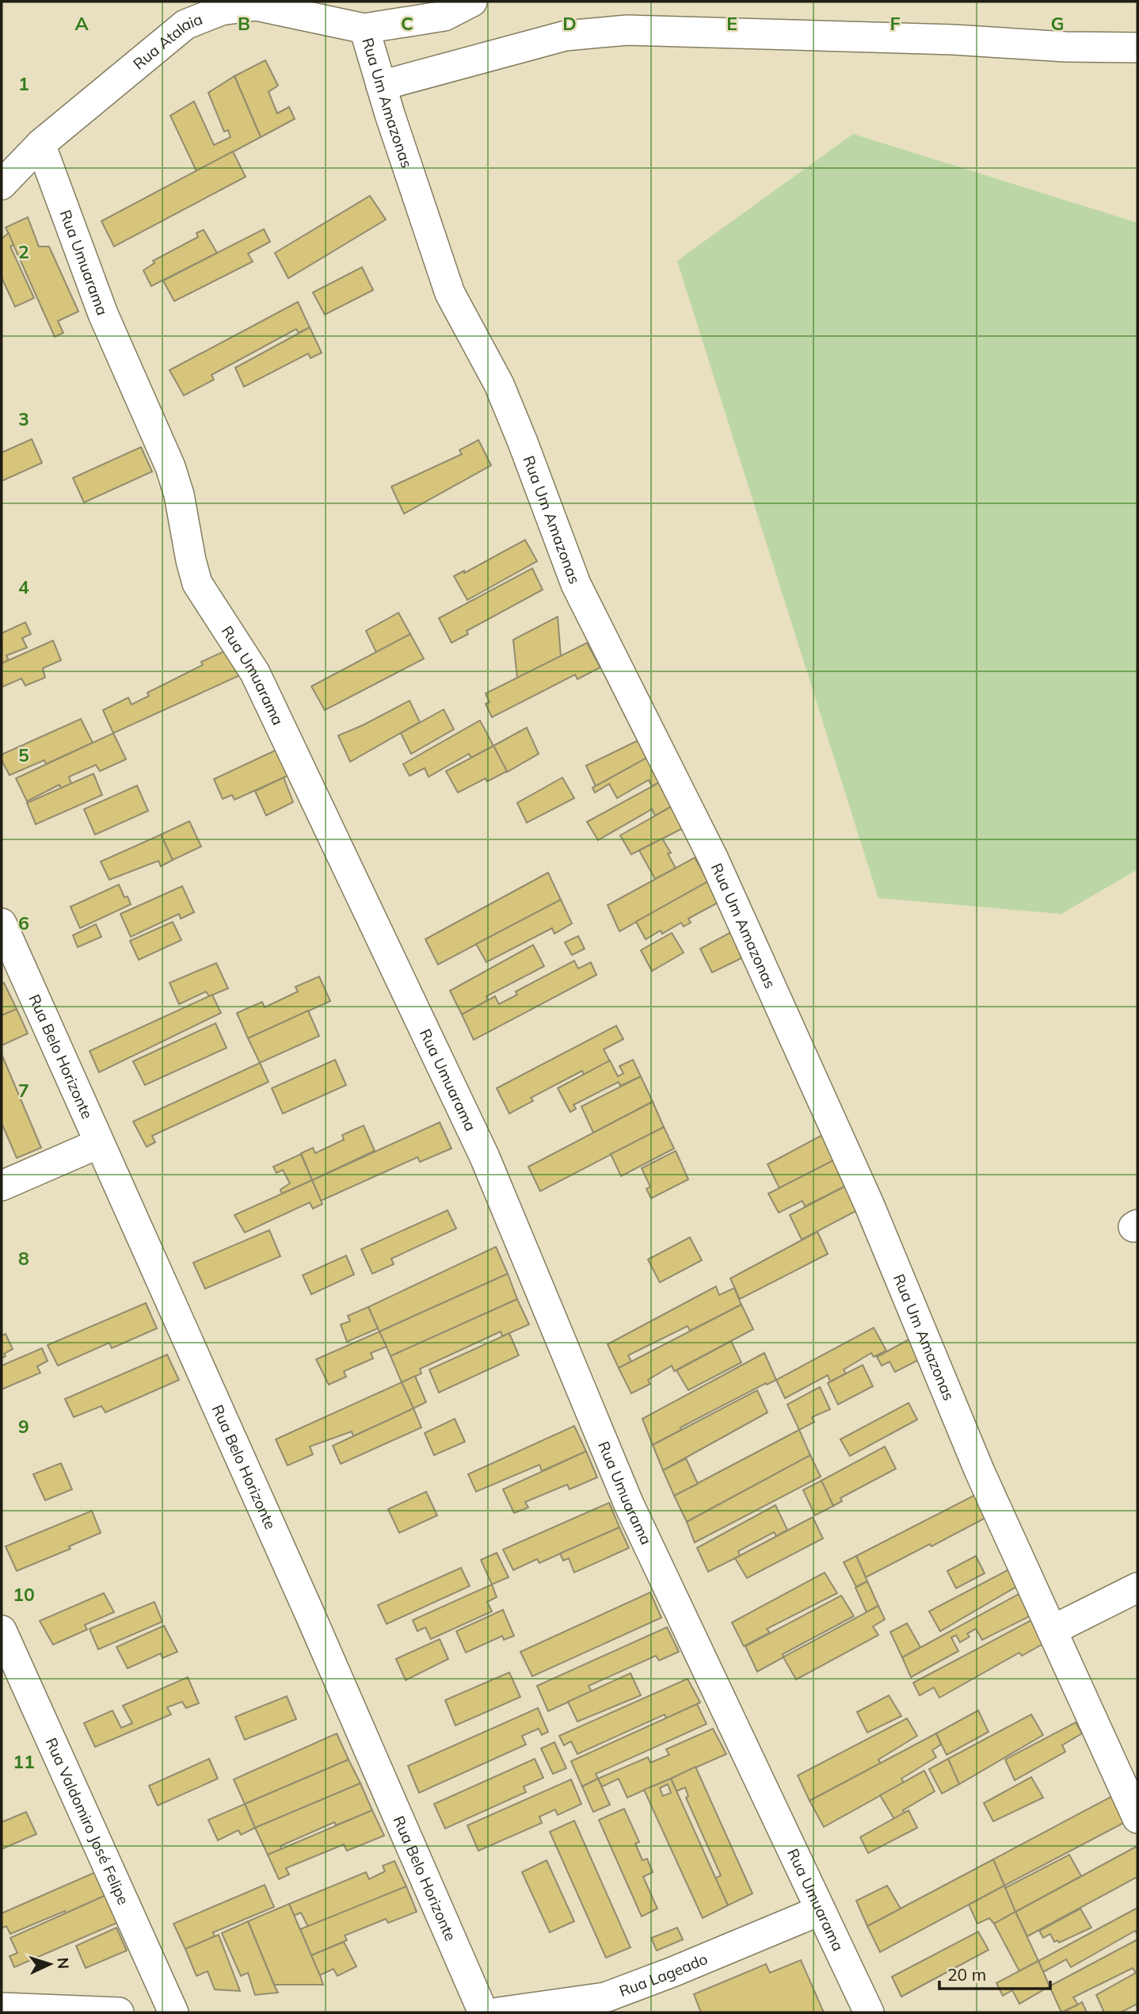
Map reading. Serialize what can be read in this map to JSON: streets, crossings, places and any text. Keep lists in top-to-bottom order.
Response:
{
  "streets": {
    "street": [
      "Rua Atalaia",
      "Rua Um Amazonas",
      "Rua Umuarama",
      "Rua Belo Horizonte",
      "Rua Valdomiro José Felipe",
      "Rua Lageado"
    ]
  },
  "crossings": [
    ["Rua Atalaia", "Rua Um Amazonas"],
    ["Rua Atalaia", "Rua Umuarama"],
    ["Rua Umuarama", "Rua Lageado"]
  ],
  "scale_bar": "20 m",
  "north": "right",
  "grid": {
    "columns": [
      "A",
      "B",
      "C",
      "D",
      "E",
      "F",
      "G"
    ],
    "rows": [
      "1",
      "2",
      "3",
      "4",
      "5",
      "6",
      "7",
      "8",
      "9",
      "10",
      "11"
    ]
  }
}
